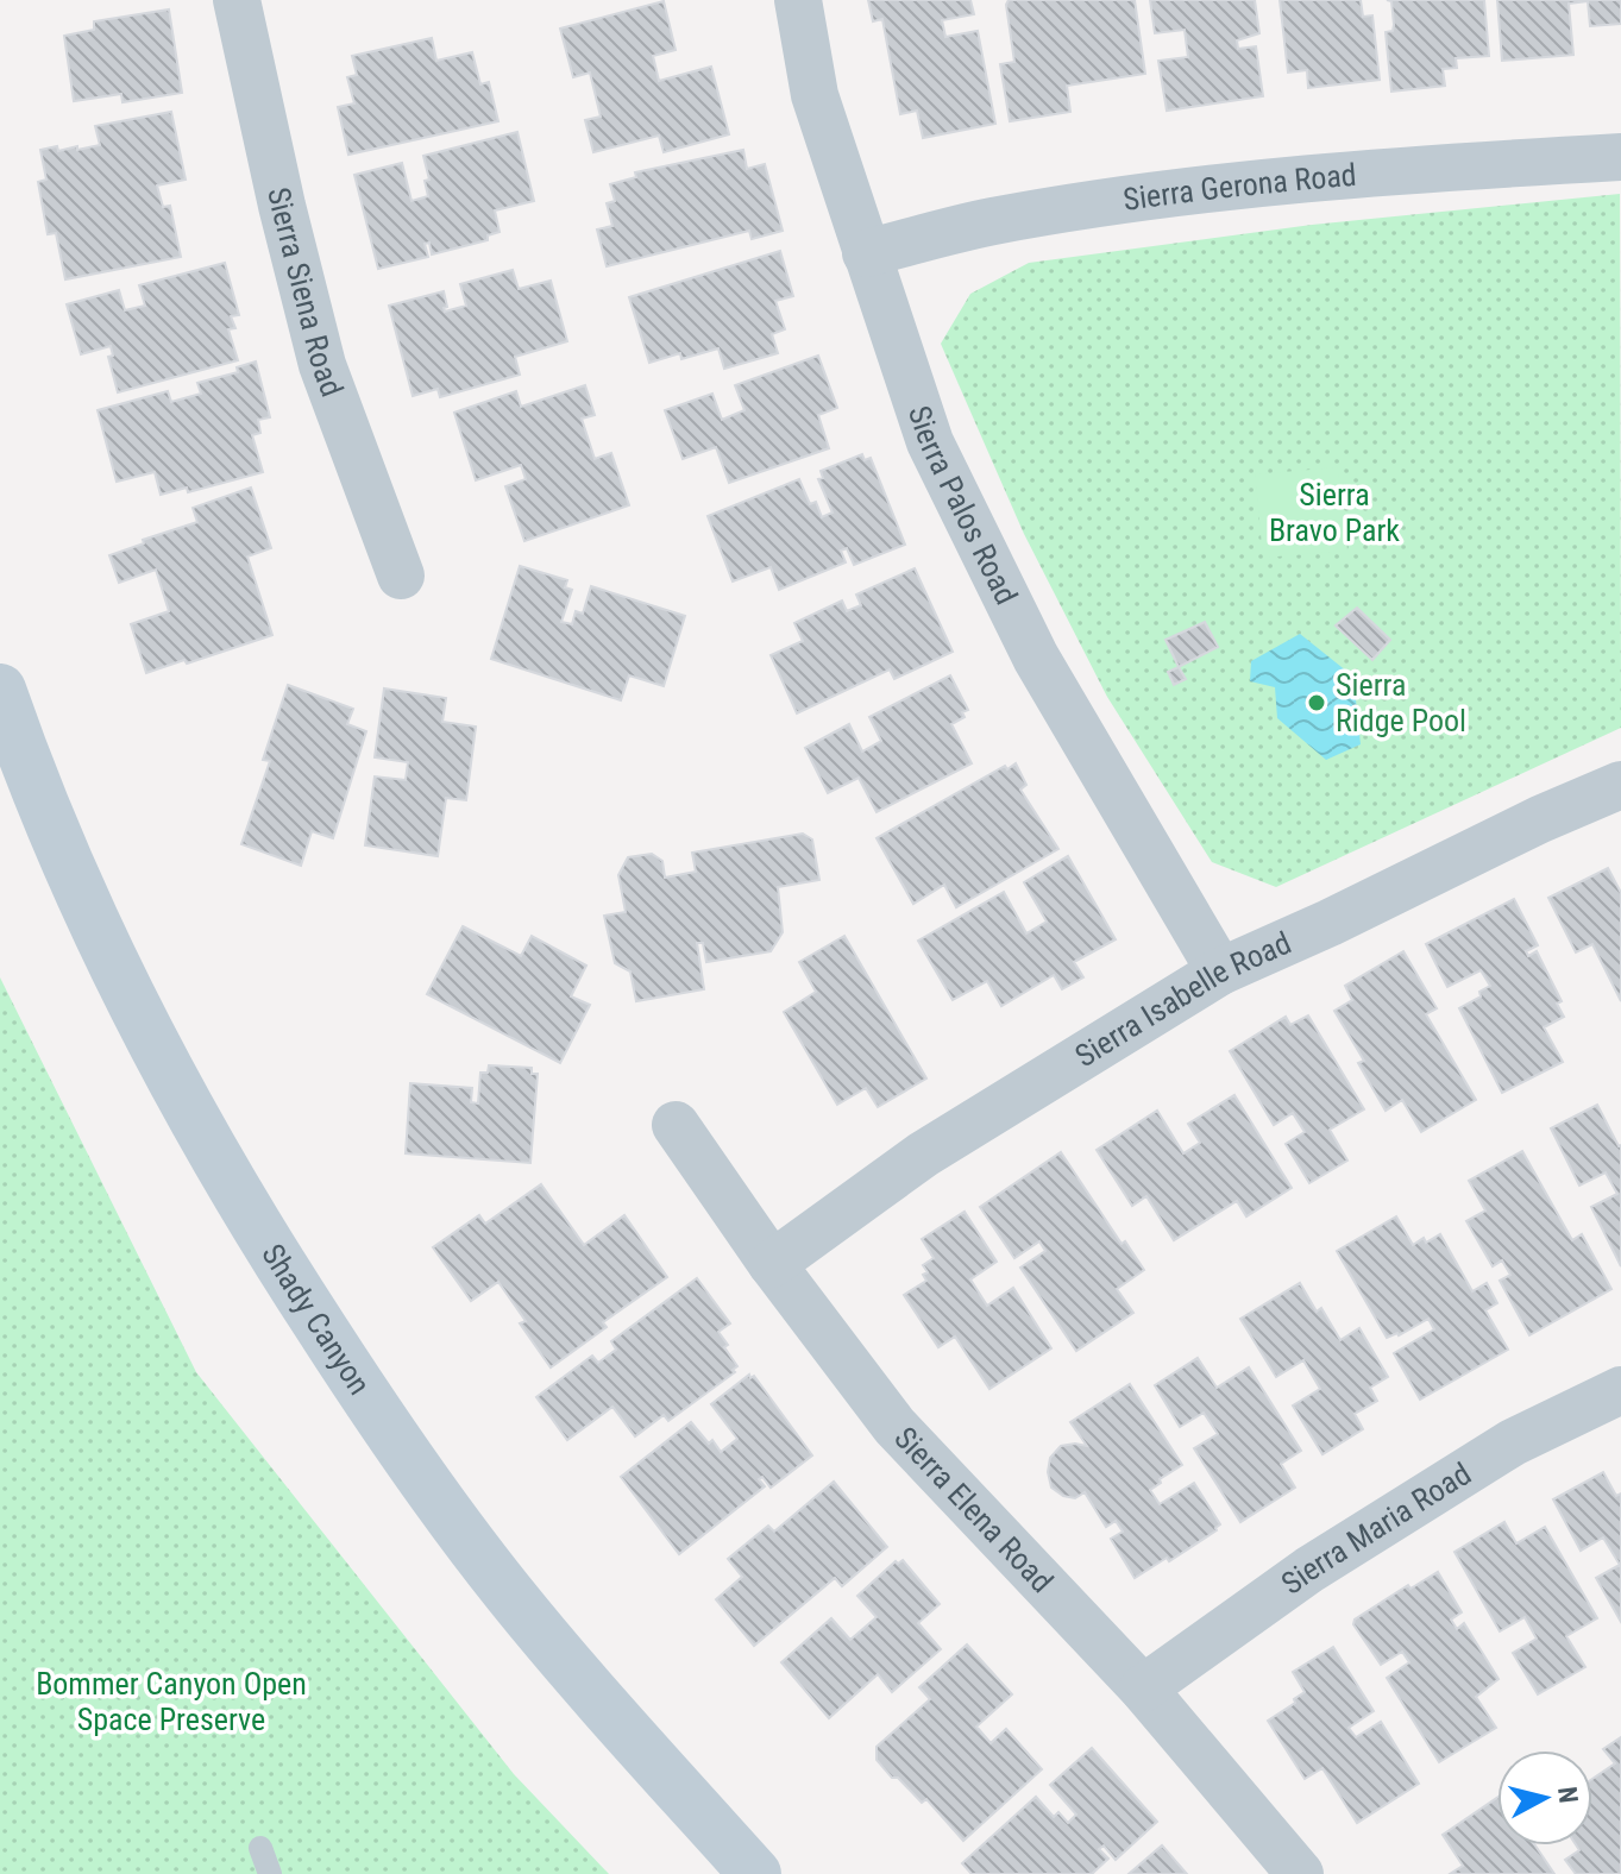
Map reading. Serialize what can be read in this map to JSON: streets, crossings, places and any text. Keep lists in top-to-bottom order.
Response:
{
  "streets": {
    "main road": ["Shady Canyon"],
    "street": [
      "Sierra Gerona Road",
      "Sierra Siena Road",
      "Sierra Palos Road",
      "Sierra Isabelle Road",
      "Sierra Elena Road",
      "Sierra Maria Road"
    ]
  },
  "crossings": [
    ["Sierra Gerona Road", "Sierra Palos Road"],
    ["Sierra Palos Road", "Sierra Isabelle Road"],
    ["Sierra Isabelle Road", "Sierra Elena Road"],
    ["Sierra Elena Road", "Sierra Maria Road"]
  ],
  "parks": ["Sierra Bravo Park", "Bommer Canyon Open Space Preserve"],
  "places": ["Sierra Ridge Pool"],
  "north": "right"
}
